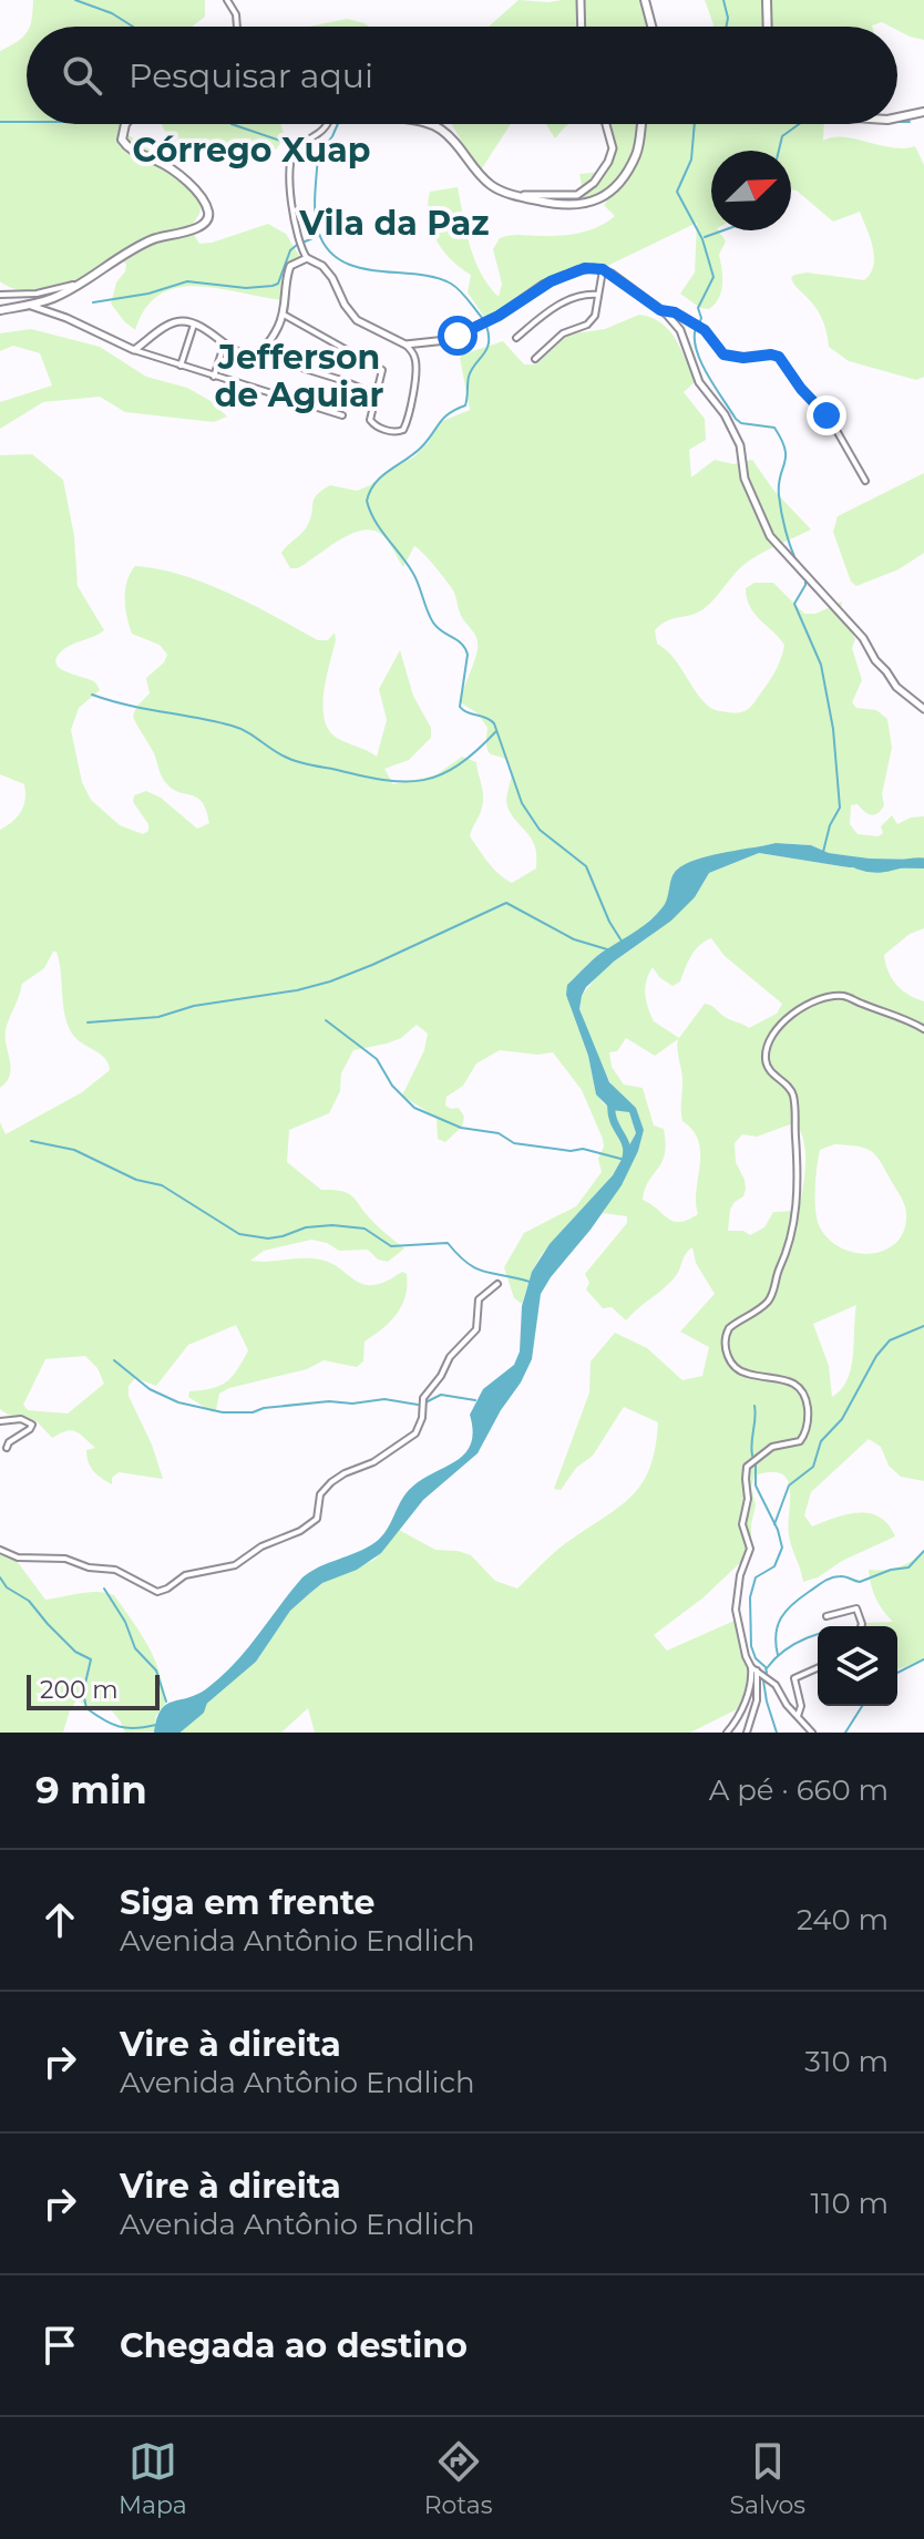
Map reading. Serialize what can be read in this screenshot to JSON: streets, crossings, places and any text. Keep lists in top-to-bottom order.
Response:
{
  "districts": ["Córrego Xuap", "Vila da Paz", "Jefferson de Aguiar"],
  "scale_bar": "200 m",
  "north": "top right",
  "page": {
    "search": "Pesquisar aqui",
    "scale": "200 m",
    "heading": ["9 min", "A pé · 660 m"],
    "list": [
      ["Siga em frente", "Avenida Antônio Endlich", "240 m"],
      ["Vire à direita", "Avenida Antônio Endlich", "310 m"],
      ["Vire à direita", "Avenida Antônio Endlich", "110 m"],
      "Chegada ao destino"
    ],
    "nav": ["Mapa", "Rotas", "Salvos"]
  }
}
